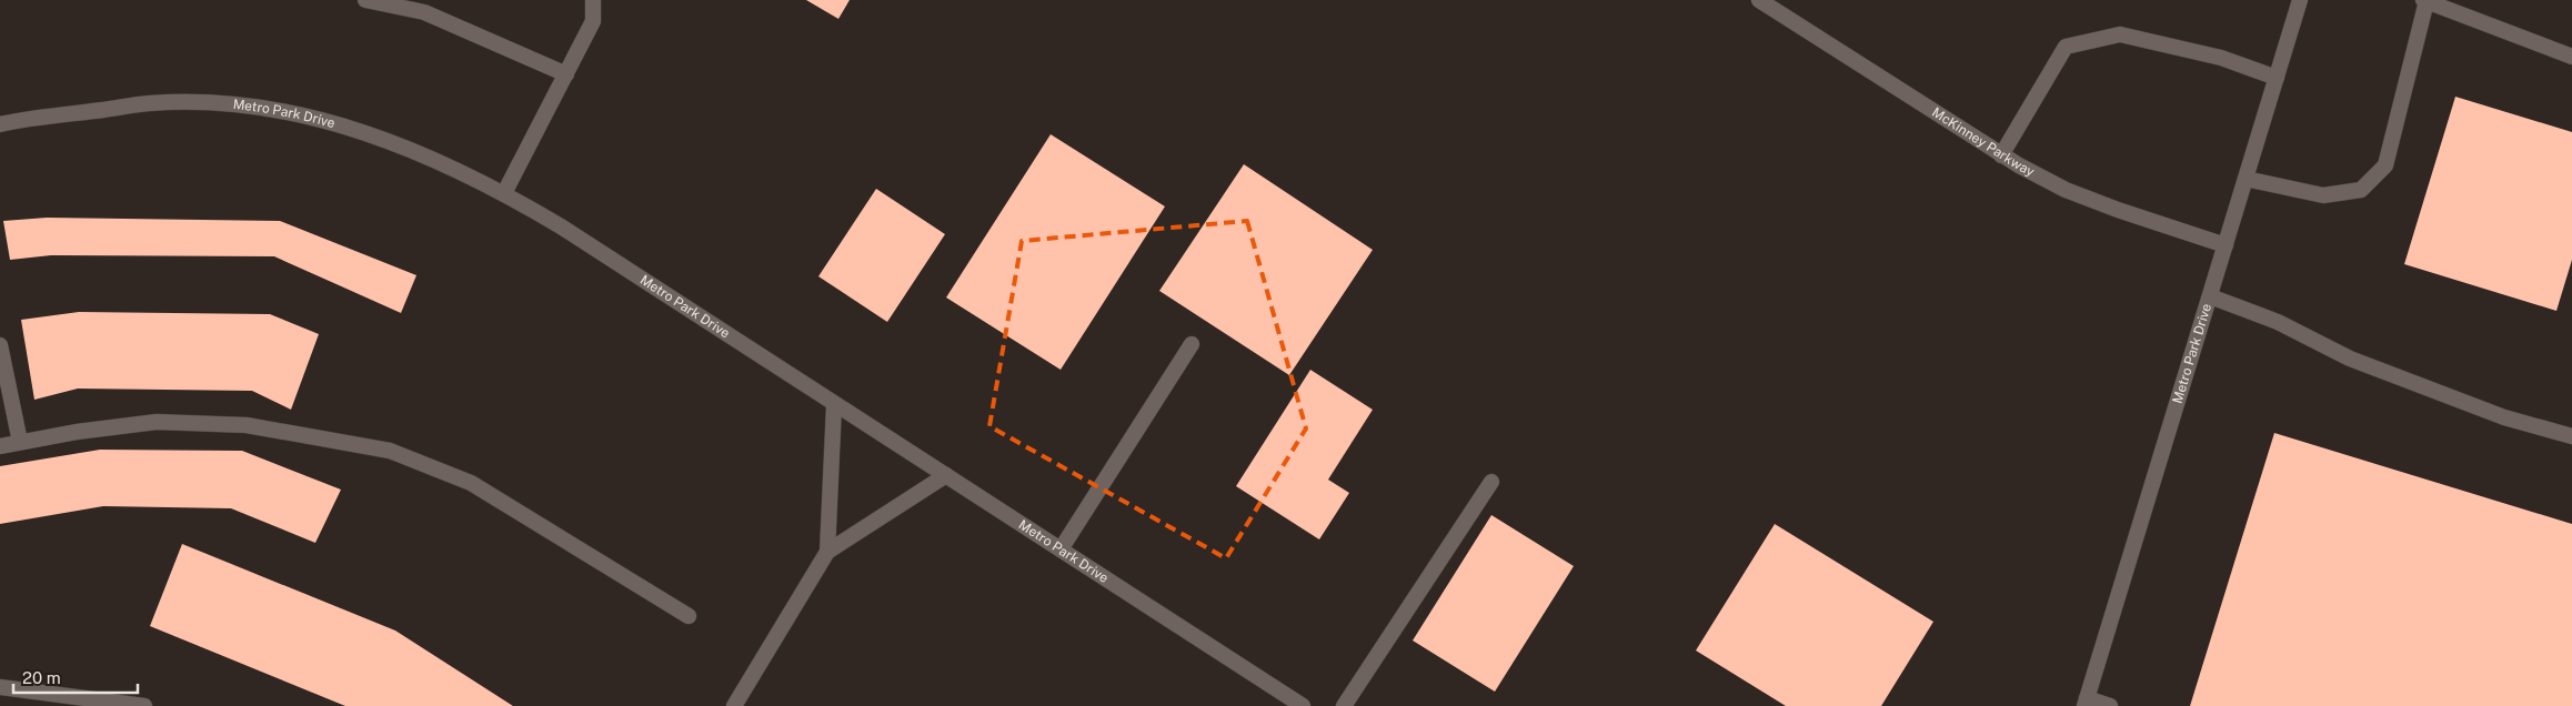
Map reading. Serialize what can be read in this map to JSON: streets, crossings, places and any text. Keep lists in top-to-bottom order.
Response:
{
  "streets": {
    "street": ["Metro Park Drive", "McKinney Parkway"]
  },
  "crossings": [
    ["Metro Park Drive", "McKinney Parkway"]
  ],
  "scale_bar": "20 m"
}
